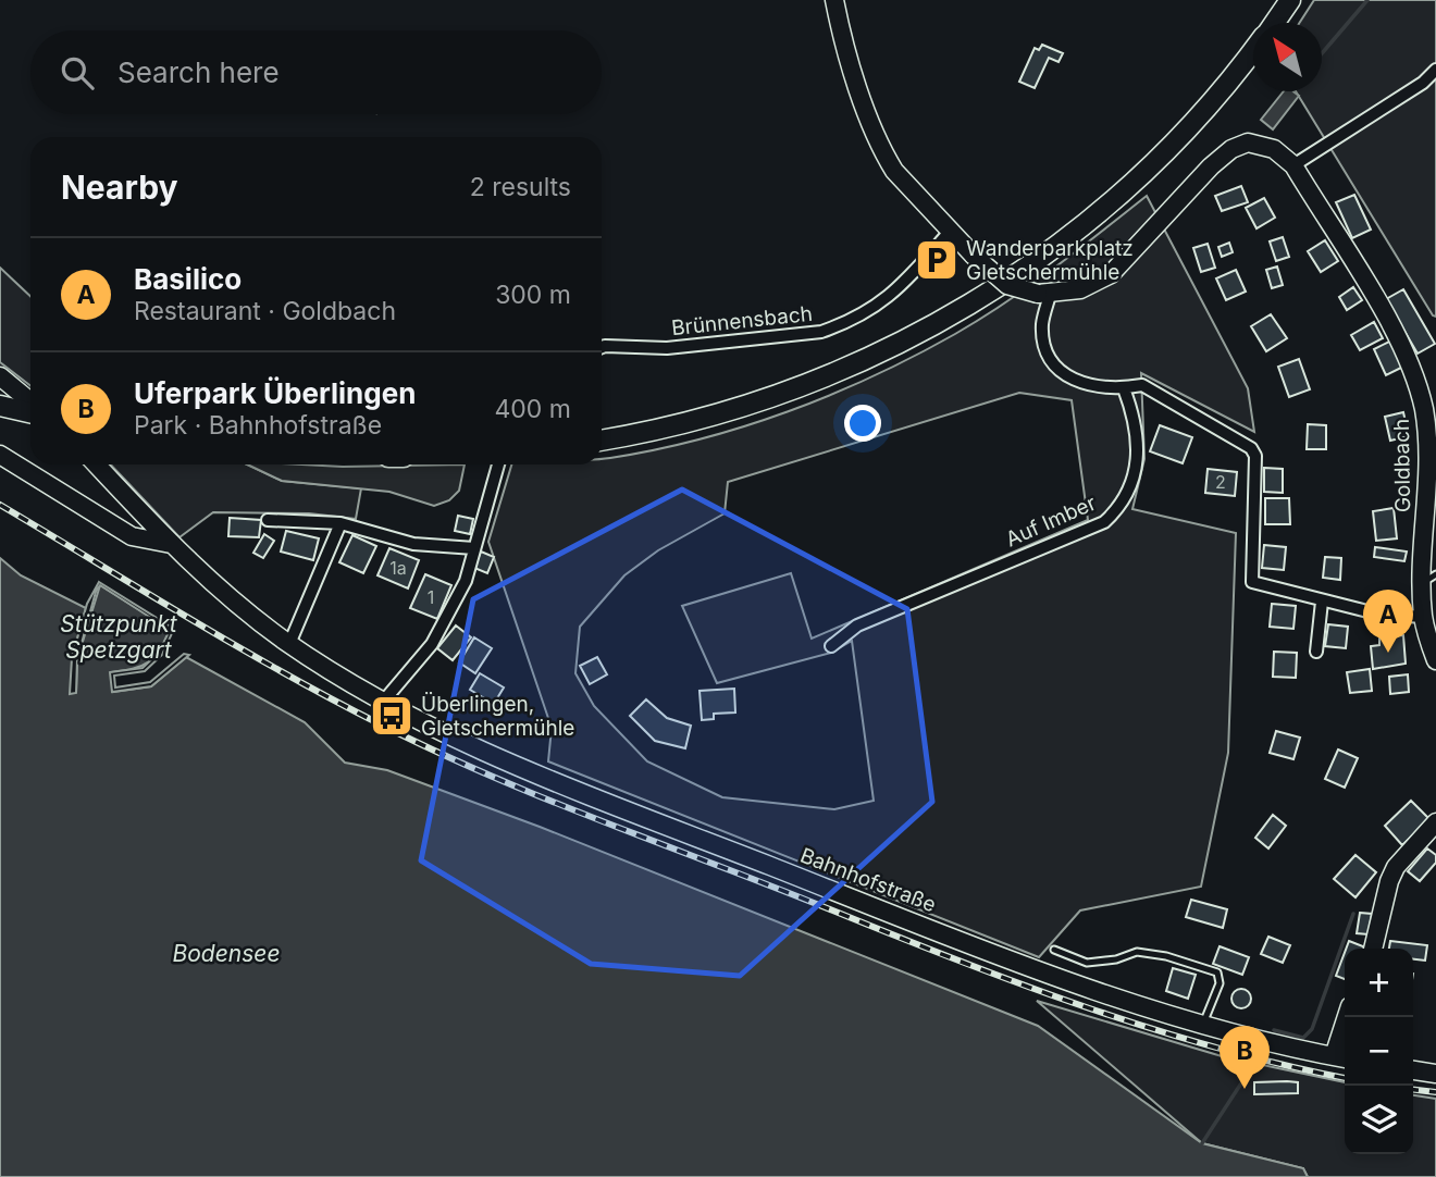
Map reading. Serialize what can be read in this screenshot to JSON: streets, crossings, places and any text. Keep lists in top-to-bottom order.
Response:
{
  "streets": {
    "street": [
      "Brünnensbach",
      "Goldbach",
      "Auf Imber",
      "Bahnhofstraße"
    ]
  },
  "water": ["Stützpunkt Spetzgart", "Bodensee"],
  "places": {
    "parking": ["Wanderparkplatz Gletschermühle"],
    "bus stop": ["Überlingen, Gletschermühle"]
  },
  "house_numbers": ["2", "1a", "1"],
  "north": "top left",
  "page": {
    "search": "Search here",
    "heading": ["Nearby", "2 results"],
    "list": [
      {
        "mark": "A",
        "name": "Basilico",
        "note": "Restaurant · Goldbach",
        "value": "300 m"
      },
      {
        "mark": "B",
        "name": "Uferpark Überlingen",
        "note": "Park · Bahnhofstraße",
        "value": "400 m"
      }
    ],
    "pins": ["A", "B"],
    "map_buttons": ["+", "−"]
  }
}
